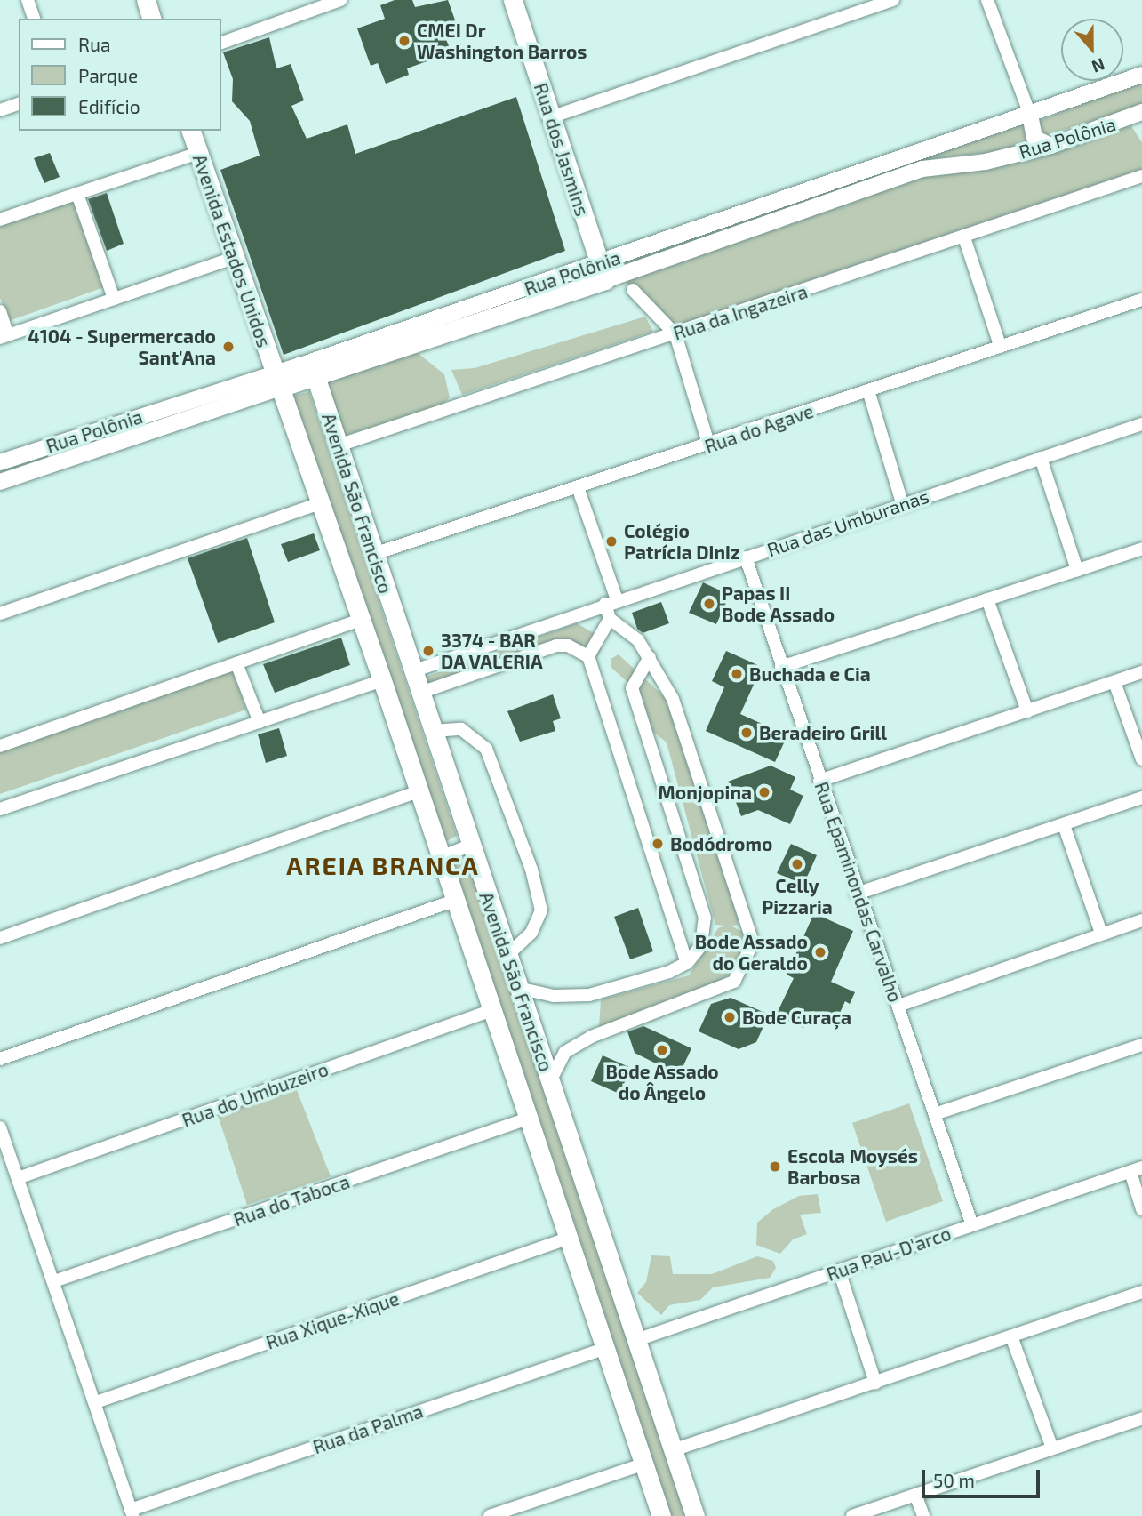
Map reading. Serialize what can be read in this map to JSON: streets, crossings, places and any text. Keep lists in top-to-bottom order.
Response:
{
  "streets": {
    "main road": [
      "Rua Polônia",
      "Rua dos Jasmins",
      "Avenida Estados Unidos",
      "Avenida São Francisco"
    ],
    "street": [
      "Rua da Ingazeira",
      "Rua do Agave",
      "Rua das Umburanas",
      "Rua Epaminondas Carvalho",
      "Rua do Umbuzeiro",
      "Rua do Taboca",
      "Rua Pau-D'arco",
      "Rua Xique-Xique",
      "Rua da Palma"
    ]
  },
  "crossings": [
    ["Rua Polônia", "Rua dos Jasmins"],
    ["Rua Polônia", "Avenida Estados Unidos"],
    ["Rua Polônia", "Avenida São Francisco"],
    ["Avenida Estados Unidos", "Avenida São Francisco"],
    ["Rua da Ingazeira", "Avenida São Francisco"],
    ["Rua do Agave", "Avenida São Francisco"],
    ["Avenida São Francisco", "Rua das Umburanas"],
    ["Avenida São Francisco", "Rua do Umbuzeiro"],
    ["Avenida São Francisco", "Rua do Taboca"],
    ["Avenida São Francisco", "Rua Pau-D'arco"],
    ["Avenida São Francisco", "Rua Xique-Xique"],
    ["Avenida São Francisco", "Rua da Palma"],
    ["Rua das Umburanas", "Rua Epaminondas Carvalho"],
    ["Rua Epaminondas Carvalho", "Rua Pau-D'arco"]
  ],
  "districts": ["AREIA BRANCA"],
  "places": [
    "CMEI Dr Washington Barros",
    "4104 - Supermercado Sant'Ana",
    "Colégio Patrícia Diniz",
    "Papas II Bode Assado",
    "3374 - BAR DA VALERIA",
    "Buchada e Cia",
    "Beradeiro Grill",
    "Monjopina",
    "Bodódromo",
    "Celly Pizzaria",
    "Bode Assado do Geraldo",
    "Bode Curaça",
    "Bode Assado do Ângelo",
    "Escola Moysés Barbosa"
  ],
  "legend": ["Rua", "Parque", "Edifício"],
  "scale_bar": "50 m",
  "north": "bottom"
}
